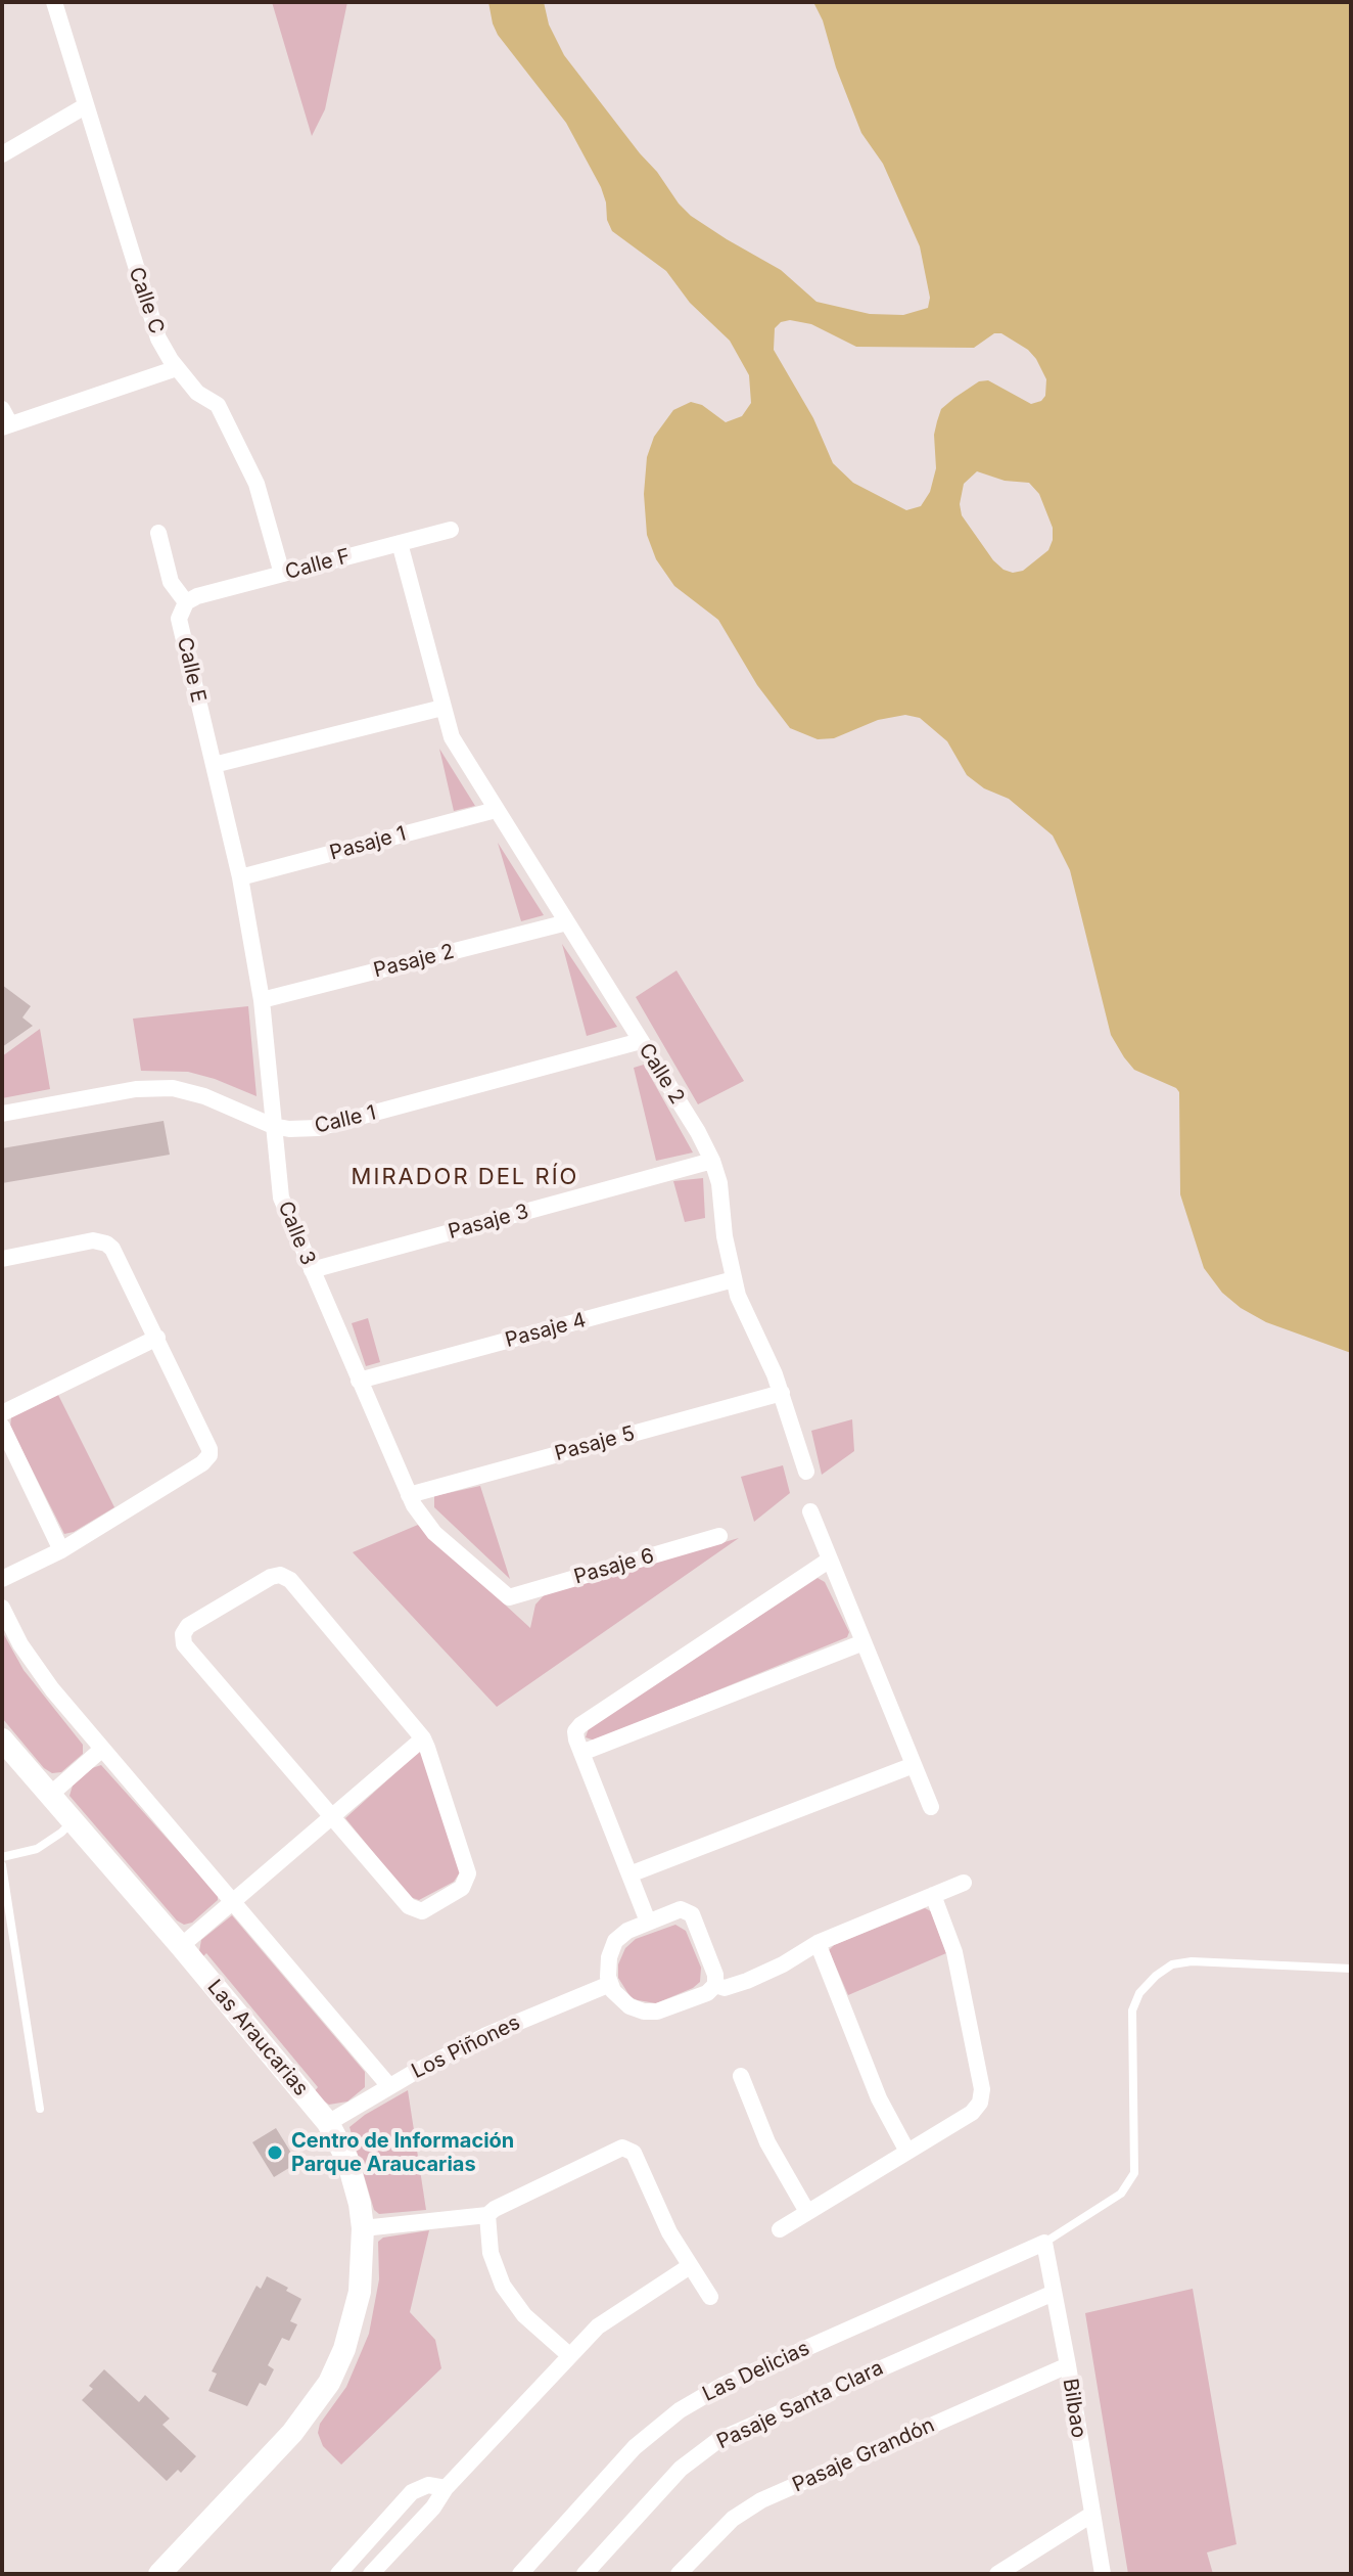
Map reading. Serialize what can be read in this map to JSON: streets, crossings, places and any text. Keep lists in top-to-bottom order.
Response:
{
  "streets": {
    "street": [
      "Calle C",
      "Calle F",
      "Calle E",
      "Pasaje 1",
      "Pasaje 2",
      "Calle 2",
      "Calle 1",
      "Pasaje 3",
      "Calle 3",
      "Pasaje 4",
      "Pasaje 5",
      "Pasaje 6",
      "Las Araucarias",
      "Los Piñones",
      "Las Delicias",
      "Pasaje Santa Clara",
      "Bilbao",
      "Pasaje Grandón"
    ]
  },
  "crossings": [
    ["Calle C", "Calle F"],
    ["Calle F", "Calle E"],
    ["Calle E", "Calle 3"],
    ["Pasaje 1", "Calle 2"],
    ["Pasaje 1", "Calle 3"],
    ["Pasaje 2", "Calle 2"],
    ["Pasaje 2", "Calle 3"],
    ["Calle 2", "Calle 1"],
    ["Calle 2", "Pasaje 3"],
    ["Calle 2", "Pasaje 4"],
    ["Calle 2", "Pasaje 5"],
    ["Calle 1", "Calle 3"],
    ["Pasaje 3", "Calle 3"],
    ["Calle 3", "Pasaje 4"],
    ["Calle 3", "Pasaje 5"],
    ["Calle 3", "Pasaje 6"],
    ["Las Araucarias", "Los Piñones"],
    ["Las Delicias", "Bilbao"],
    ["Pasaje Santa Clara", "Bilbao"],
    ["Bilbao", "Pasaje Grandón"]
  ],
  "districts": ["MIRADOR DEL RÍO"],
  "places": ["Centro de Información Parque Araucarias"]
}
